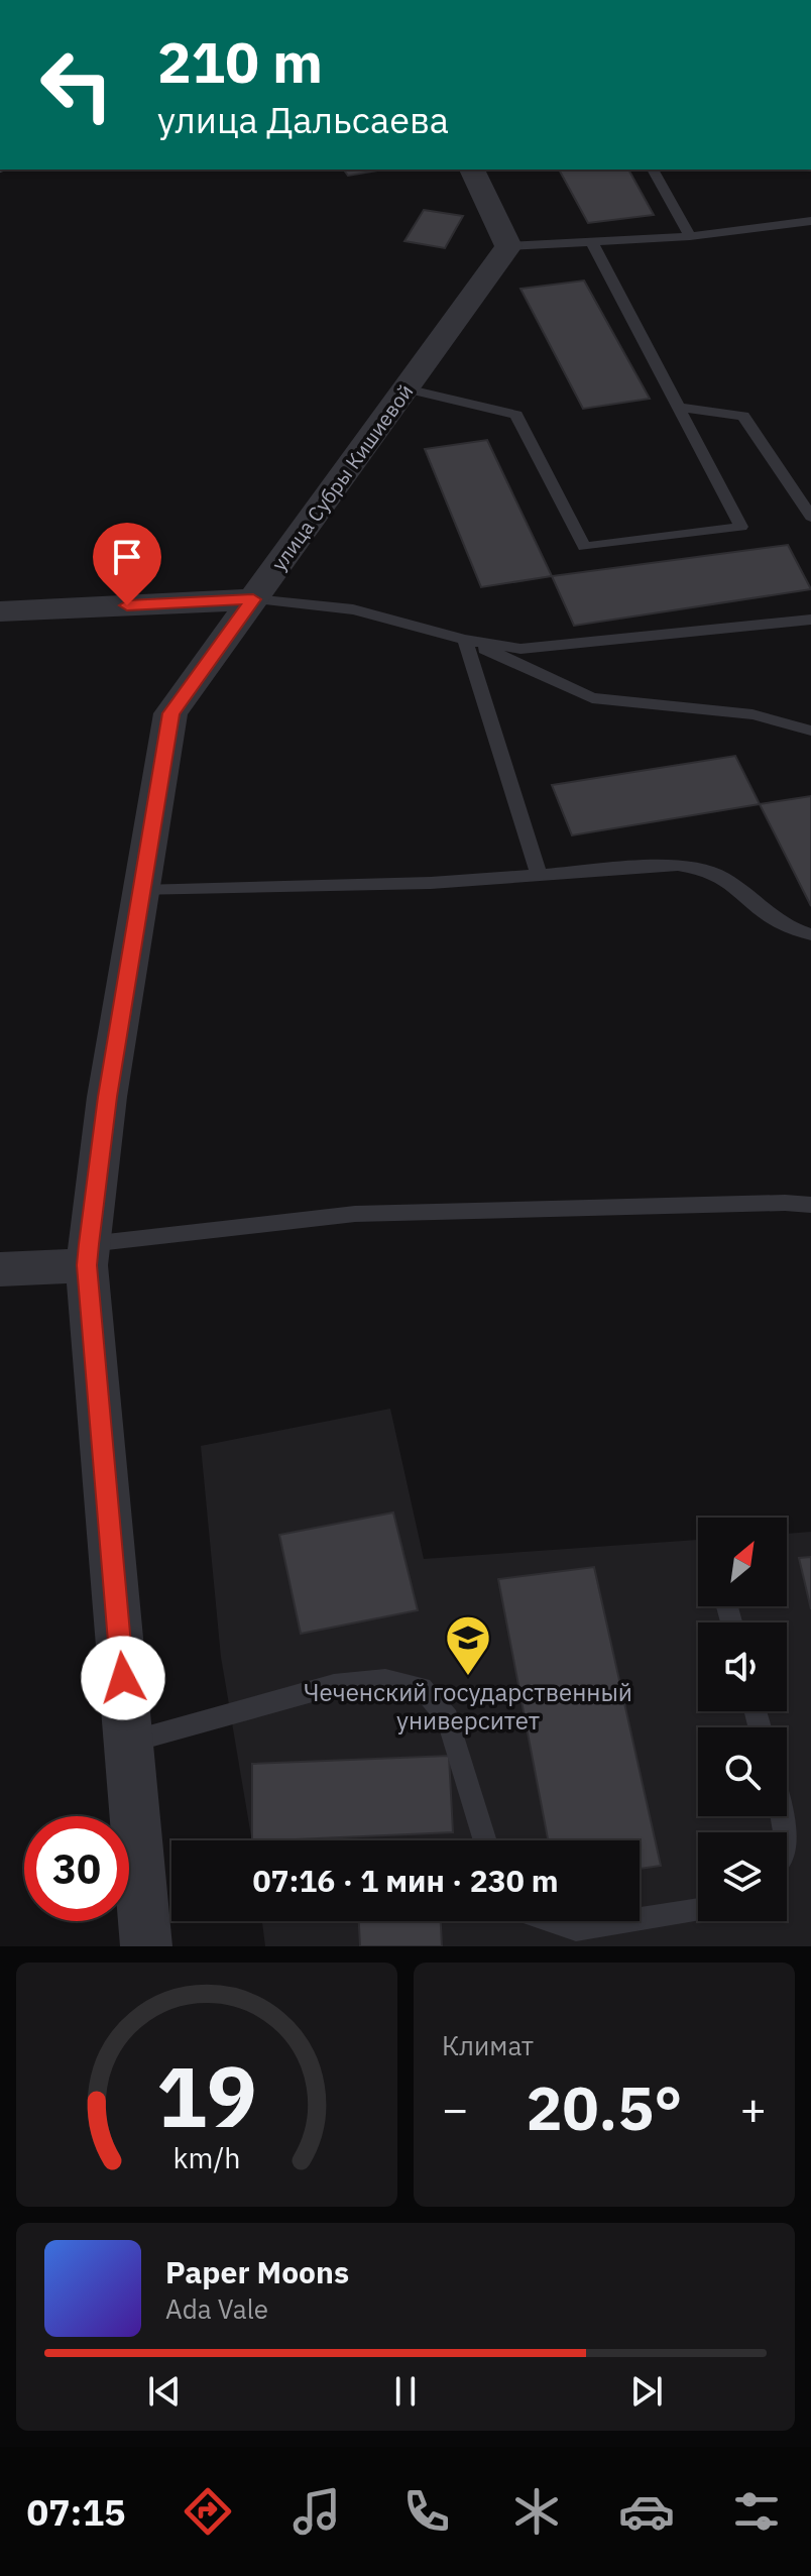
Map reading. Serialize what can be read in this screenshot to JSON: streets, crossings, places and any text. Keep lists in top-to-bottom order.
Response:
{
  "streets": {
    "street": ["улица Субры Кишиевой"]
  },
  "places": {
    "school or university": ["Чеченский государственный университет"]
  },
  "north": "top right",
  "page": {
    "turn": ["210 m", "улица Дальсаева"],
    "limit": "30",
    "trip": "07:16 · 1 мин · 230 m",
    "tile": "Климат",
    "heat": ["−", "20.5°", "+"],
    "song": ["Paper Moons", "Ada Vale"],
    "tabs": "07:15",
    "gauge": ["19", "km/h"]
  }
}
